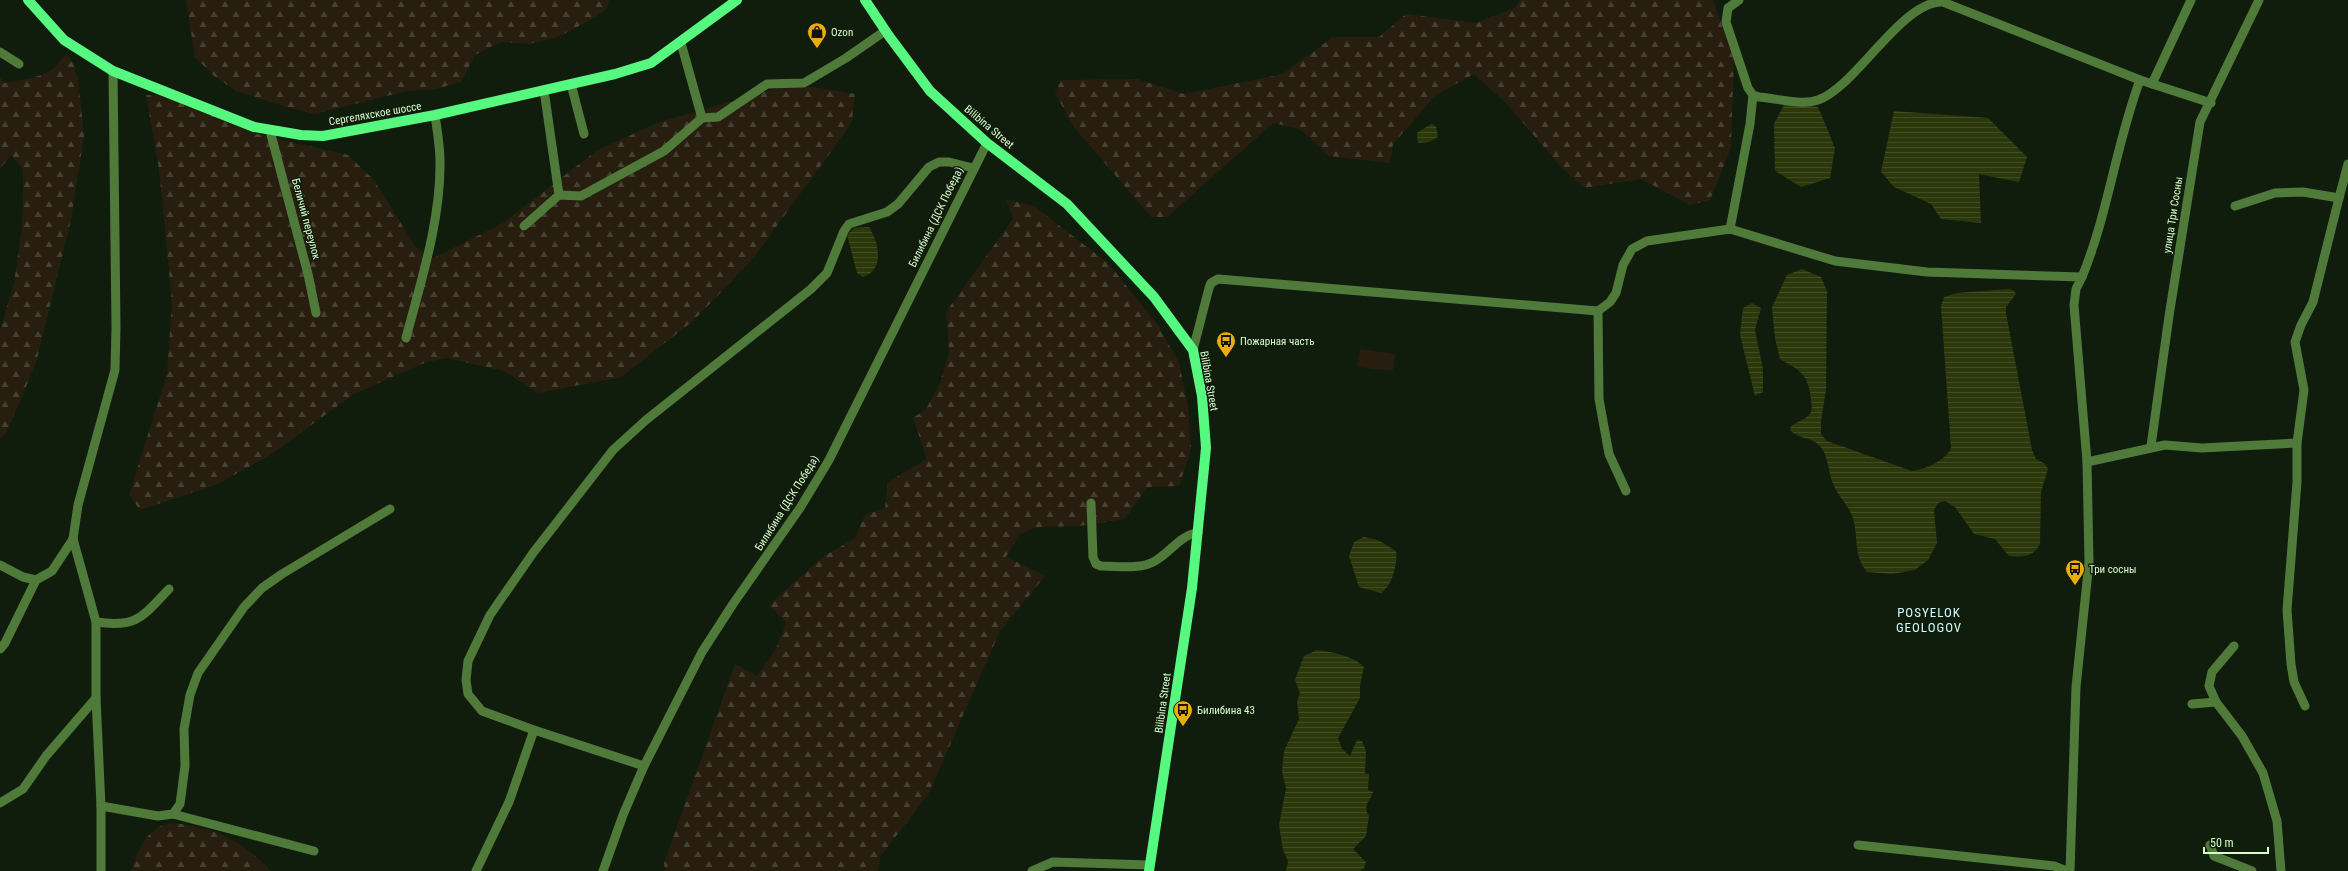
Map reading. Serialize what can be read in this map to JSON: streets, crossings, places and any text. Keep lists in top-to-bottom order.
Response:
{
  "streets": {
    "main road": ["Сергеляхское шоссе", "Bilibina Street"],
    "street": ["улица Три Сосны", "Билибина (ДСК Победа)", "Беличий переулок"]
  },
  "crossings": [
    ["Сергеляхское шоссе", "Беличий переулок"],
    ["Bilibina Street", "Билибина (ДСК Победа)"]
  ],
  "districts": ["POSYELOK GEOLOGOV"],
  "places": {
    "shop": ["Ozon"],
    "bus stop": ["Пожарная часть", "Три сосны", "Билибина 43"]
  },
  "scale_bar": "50 m"
}
